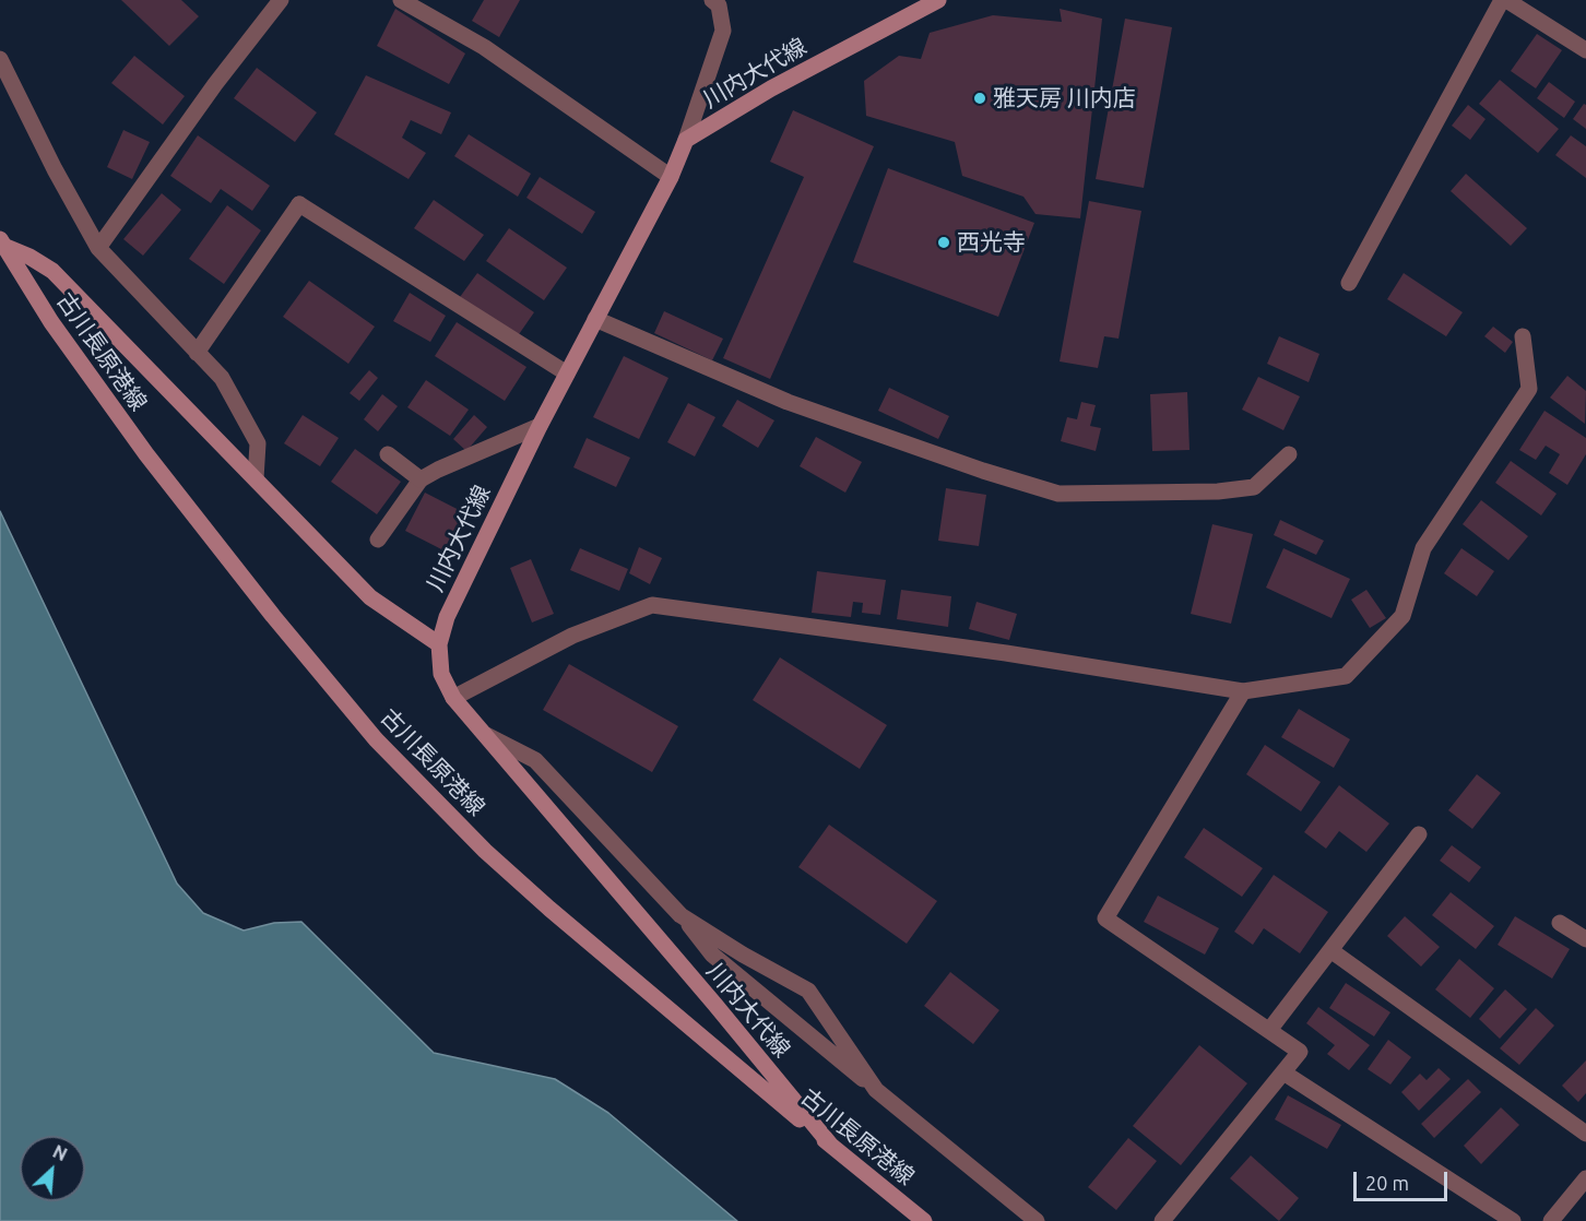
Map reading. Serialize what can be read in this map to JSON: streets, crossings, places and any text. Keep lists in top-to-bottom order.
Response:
{
  "streets": {
    "main road": ["川内大代線", "古川長原港線"]
  },
  "crossings": [
    ["川内大代線", "古川長原港線"]
  ],
  "places": ["雅天房 川内店", "西光寺"],
  "scale_bar": "20 m",
  "north": "top right"
}
